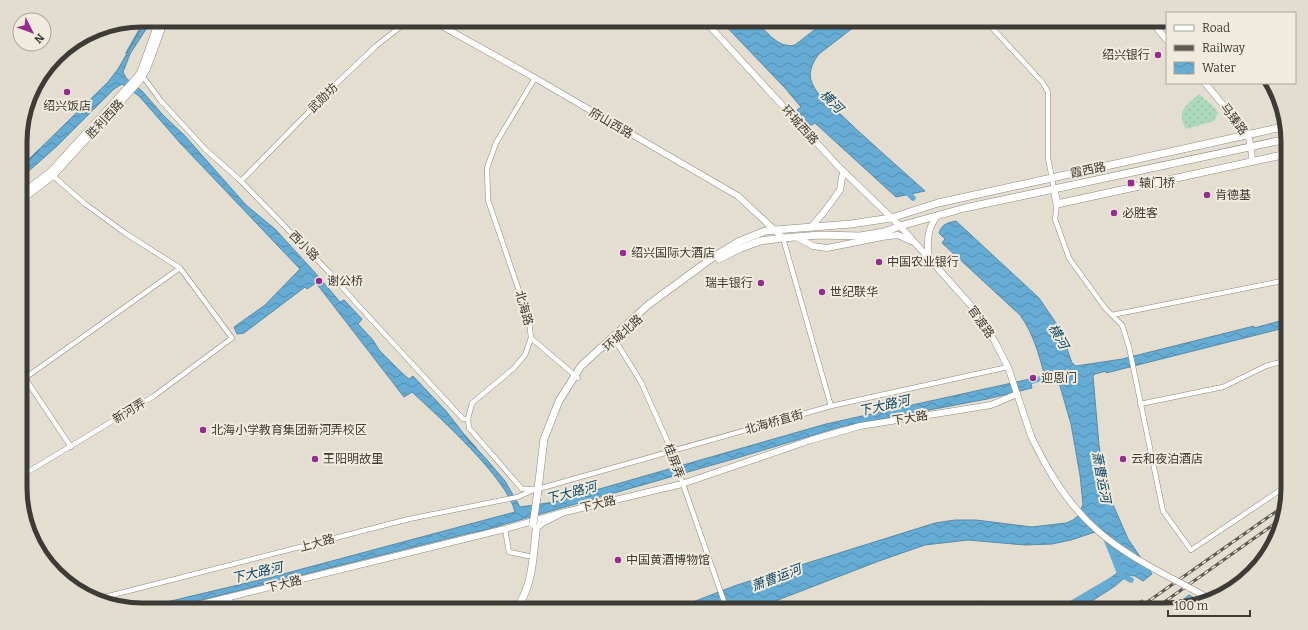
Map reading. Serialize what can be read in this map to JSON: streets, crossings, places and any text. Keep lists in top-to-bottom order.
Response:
{
  "streets": {
    "main road": ["霞西路", "环城北路"],
    "street": [
      "武勋坊",
      "胜利西路",
      "马臻路",
      "府山西路",
      "环城西路",
      "西小路",
      "北海路",
      "官渡路",
      "新河弄",
      "下大路",
      "北海桥直街",
      "桂屏弄",
      "上大路"
    ]
  },
  "crossings": [
    ["武勋坊", "西小路"],
    ["胜利西路", "西小路"],
    ["马臻路", "霞西路"],
    ["府山西路", "北海路"],
    ["府山西路", "环城北路"],
    ["环城西路", "霞西路"],
    ["环城西路", "官渡路"],
    ["环城西路", "环城北路"],
    ["霞西路", "官渡路"],
    ["霞西路", "环城北路"],
    ["西小路", "北海路"],
    ["官渡路", "环城北路"],
    ["官渡路", "下大路"],
    ["官渡路", "北海桥直街"],
    ["环城北路", "北海桥直街"],
    ["环城北路", "桂屏弄"],
    ["环城北路", "上大路"],
    ["下大路", "桂屏弄"],
    ["北海桥直街", "桂屏弄"],
    ["北海桥直街", "上大路"]
  ],
  "water": ["横河", "下大路河", "萧曹运河"],
  "places": {
    "other": [
      "绍兴银行",
      "绍兴饭店",
      "肯德基",
      "必胜客",
      "绍兴国际大酒店",
      "中国农业银行",
      "谢公桥",
      "瑞丰银行",
      "世纪联华",
      "迎恩门",
      "北海小学教育集团新河弄校区",
      "王阳明故里",
      "云和夜泊酒店",
      "中国黄酒博物馆"
    ],
    "transit": ["辕门桥"]
  },
  "legend": ["Road", "Railway", "Water"],
  "scale_bar": "100 m",
  "north": "bottom right"
}
